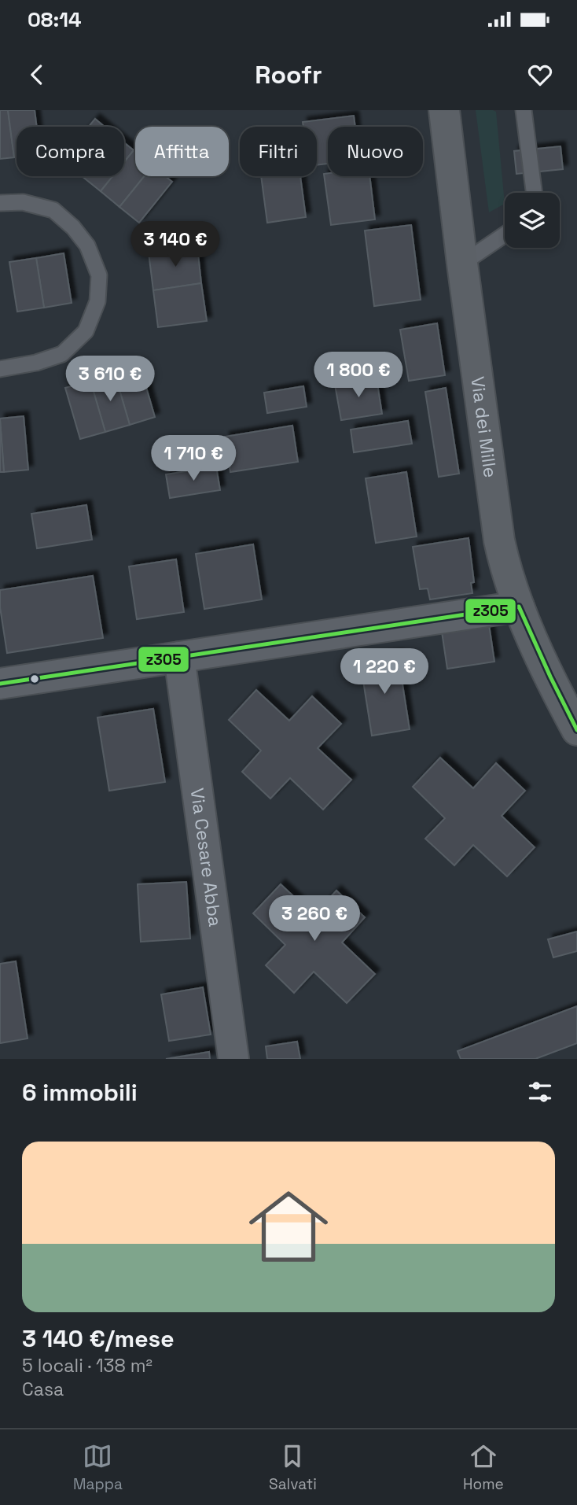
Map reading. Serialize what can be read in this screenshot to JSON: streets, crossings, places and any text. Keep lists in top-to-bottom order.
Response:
{
  "streets": {
    "main road": ["Via dei Mille"],
    "street": ["Via Cesare Abba"]
  },
  "lines": ["transit line z305"],
  "page": {
    "status": "08:14",
    "header": "Roofr",
    "chip": [
      "Compra",
      "Affitta",
      "Filtri",
      "Nuovo"
    ],
    "price": [
      "3 140 €",
      "1 800 €",
      "3 610 €",
      "1 710 €",
      "1 220 €",
      "3 260 €"
    ],
    "heading": "6 immobili",
    "list": [
      {
        "name": "3 140 €/mese",
        "note": "5 locali · 138 m² · Casa"
      }
    ],
    "tabs": ["Mappa", "Salvati", "Home"]
  }
}
